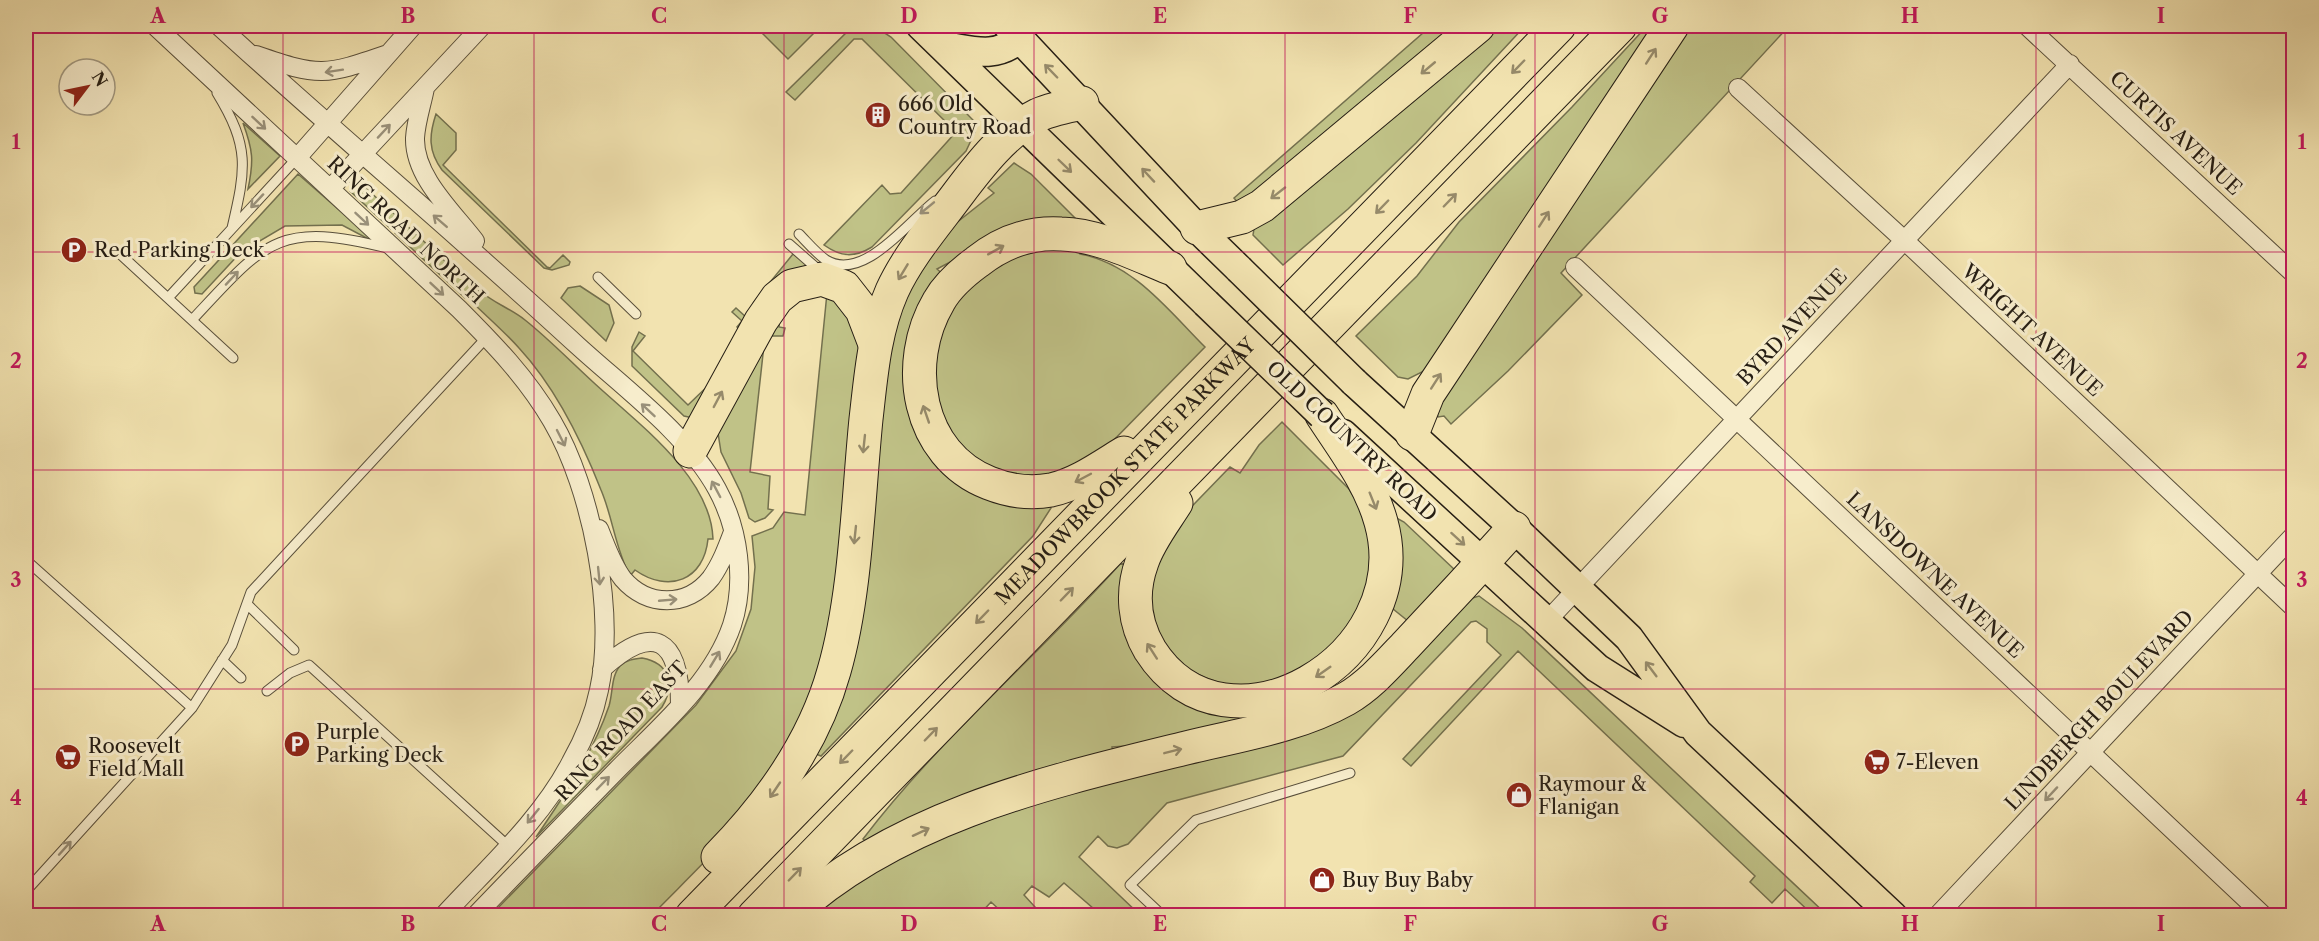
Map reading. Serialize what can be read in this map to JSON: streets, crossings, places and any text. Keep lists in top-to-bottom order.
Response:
{
  "streets": {
    "highway": ["MEADOWBROOK STATE PARKWAY"],
    "main road": ["OLD COUNTRY ROAD"],
    "street": [
      "CURTIS AVENUE",
      "RING ROAD NORTH",
      "BYRD AVENUE",
      "WRIGHT AVENUE",
      "LANSDOWNE AVENUE",
      "LINDBERGH BOULEVARD",
      "RING ROAD EAST"
    ]
  },
  "crossings": [
    ["CURTIS AVENUE", "BYRD AVENUE"],
    ["RING ROAD NORTH", "RING ROAD EAST"],
    ["BYRD AVENUE", "WRIGHT AVENUE"],
    ["BYRD AVENUE", "OLD COUNTRY ROAD"],
    ["BYRD AVENUE", "LANSDOWNE AVENUE"],
    ["WRIGHT AVENUE", "LINDBERGH BOULEVARD"],
    ["LANSDOWNE AVENUE", "LINDBERGH BOULEVARD"]
  ],
  "one_way": ["LINDBERGH BOULEVARD"],
  "places": {
    "building": ["666 Old Country Road"],
    "parking": ["Red Parking Deck", "Purple Parking Deck"],
    "supermarket": ["Roosevelt Field Mall", "7-Eleven"],
    "shop": ["Raymour & Flanigan", "Buy Buy Baby"]
  },
  "north": "top right",
  "grid": {
    "columns": [
      "A",
      "B",
      "C",
      "D",
      "E",
      "F",
      "G",
      "H",
      "I"
    ],
    "rows": [
      "1",
      "2",
      "3",
      "4"
    ]
  }
}
